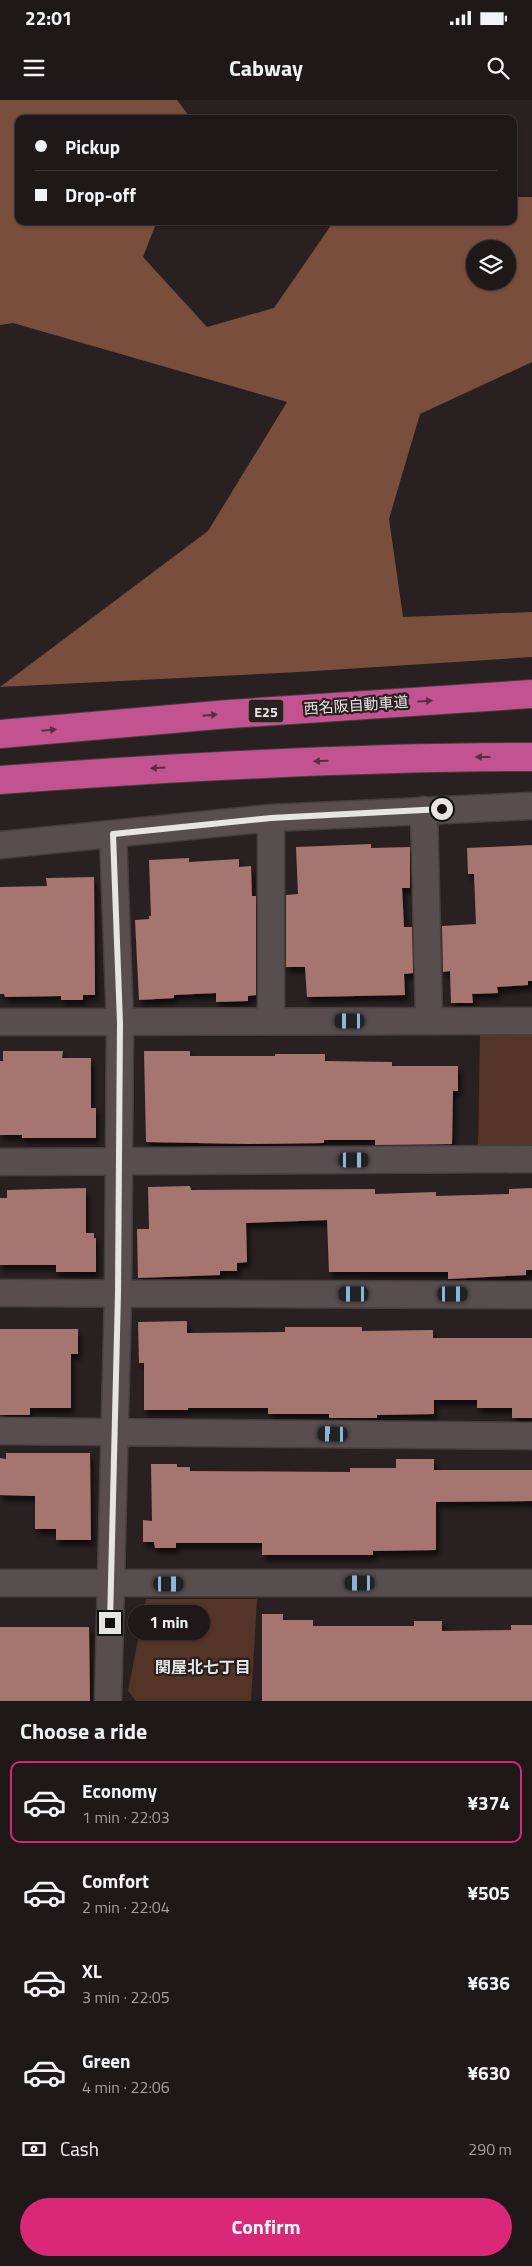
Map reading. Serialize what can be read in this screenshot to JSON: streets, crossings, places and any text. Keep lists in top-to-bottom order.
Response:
{
  "streets": {
    "highway": ["西名阪自動車道", "E25"]
  },
  "districts": ["関屋北七丁目"],
  "page": {
    "status": "22:01",
    "header": "Cabway",
    "banner": ["Pickup", "Drop-off"],
    "bubble": "1 min",
    "heading": "Choose a ride",
    "list": [
      {
        "name": "Economy",
        "note": "1 min · 22:03",
        "value": "¥374"
      },
      {
        "name": "Comfort",
        "note": "2 min · 22:04",
        "value": "¥505"
      },
      {
        "name": "XL",
        "note": "3 min · 22:05",
        "value": "¥636"
      },
      {
        "name": "Green",
        "note": "4 min · 22:06",
        "value": "¥630"
      }
    ],
    "pay": ["Cash", "290 m"],
    "buttons": "Confirm"
  }
}
